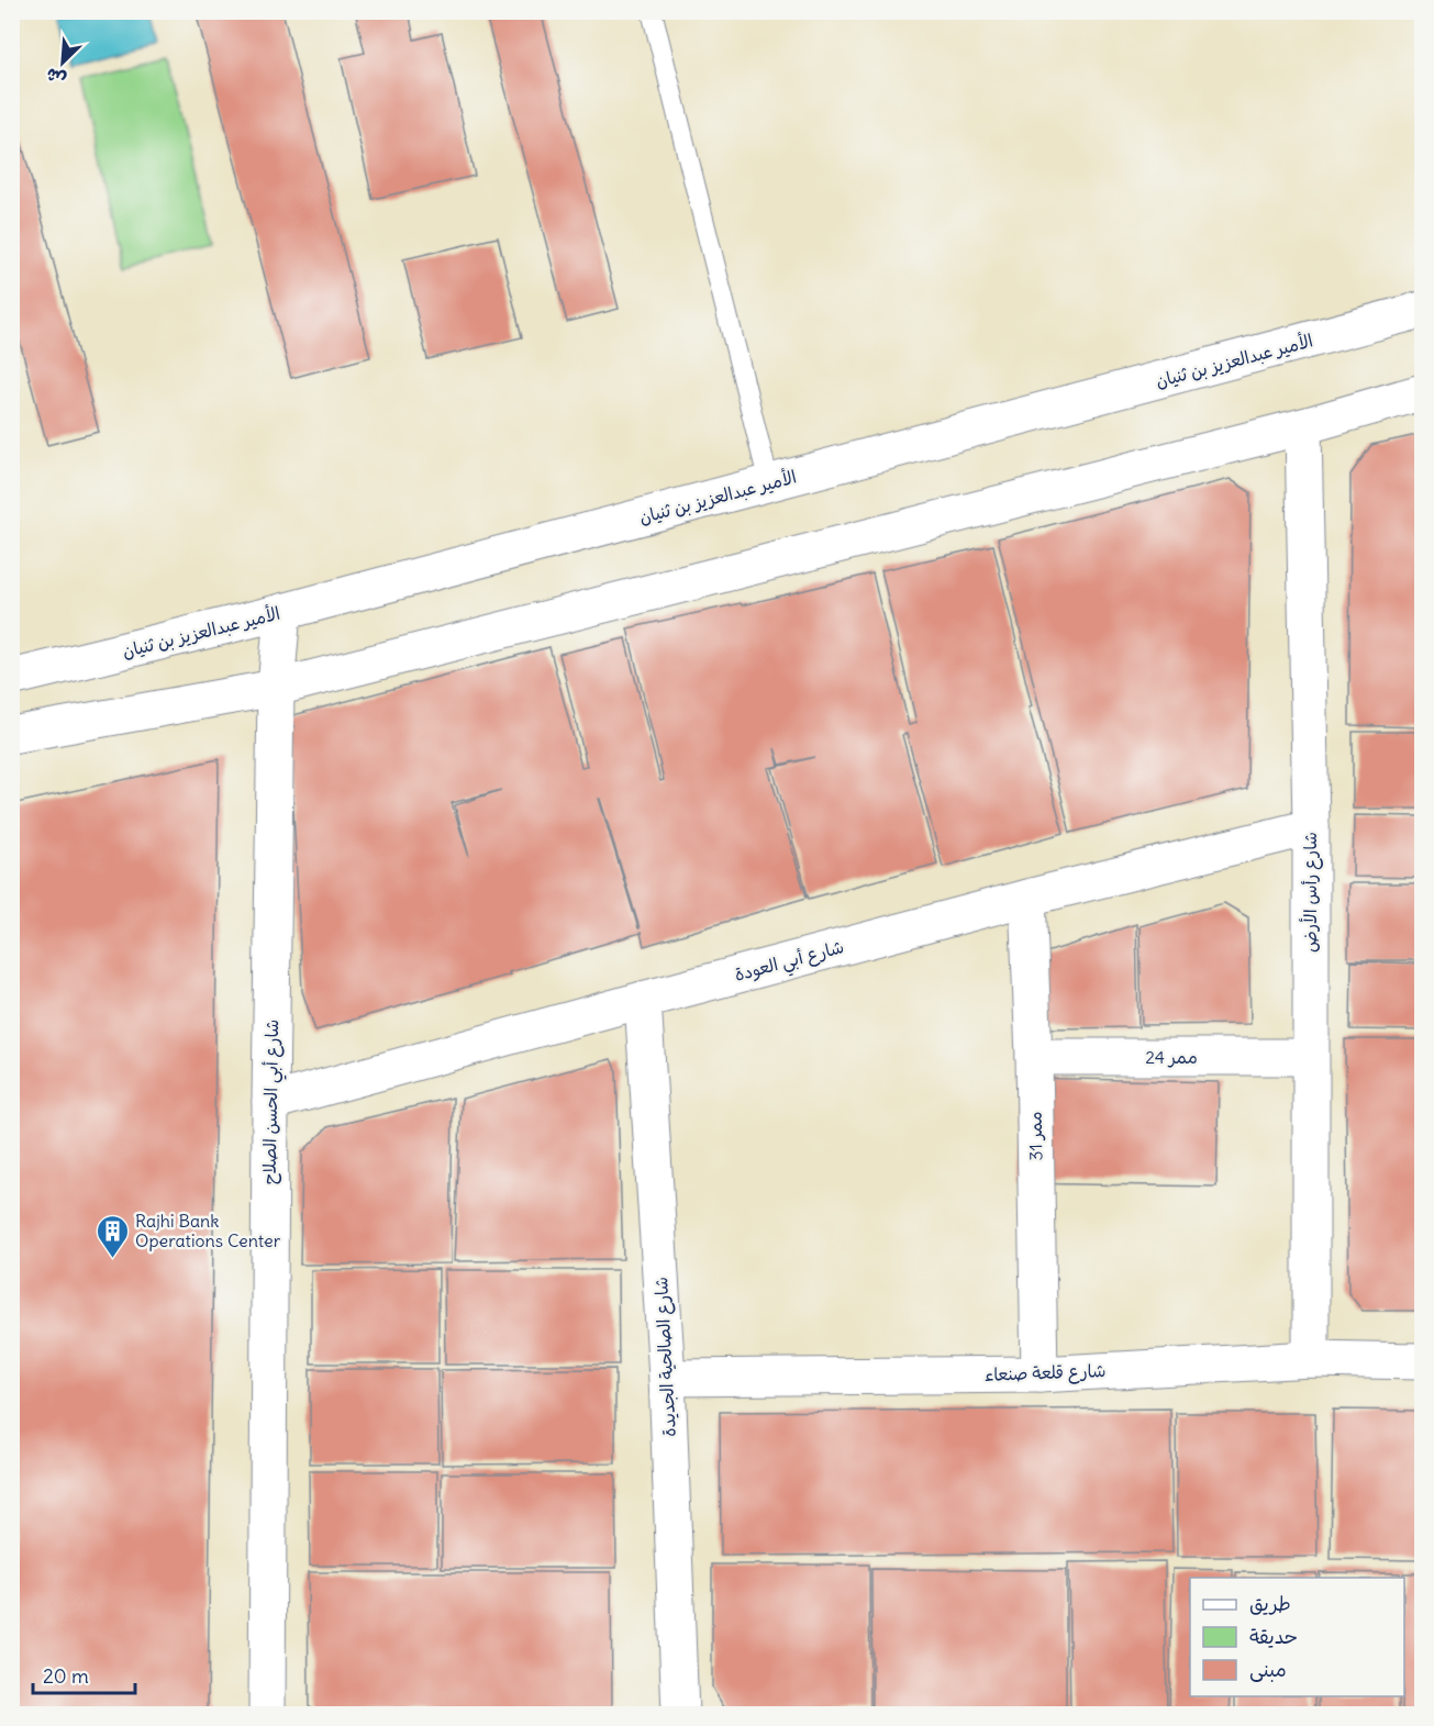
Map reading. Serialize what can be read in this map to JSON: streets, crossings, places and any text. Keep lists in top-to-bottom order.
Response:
{
  "streets": {
    "street": [
      "الأمير عبدالعزيز بن ثنيان",
      "شارع رأس الأرض",
      "شارع أبي العودة",
      "ممر 24",
      "شارع أبي الحسن الصلاح",
      "ممر 31",
      "شارع الصالحية الجديدة",
      "شارع قلعة صنعاء"
    ]
  },
  "crossings": [
    ["الأمير عبدالعزيز بن ثنيان", "شارع أبي الحسن الصلاح"],
    ["شارع رأس الأرض", "شارع أبي العودة"],
    ["شارع رأس الأرض", "ممر 24"],
    ["شارع رأس الأرض", "شارع قلعة صنعاء"],
    ["شارع أبي العودة", "شارع أبي الحسن الصلاح"],
    ["شارع أبي العودة", "ممر 31"],
    ["شارع أبي العودة", "شارع الصالحية الجديدة"],
    ["ممر 24", "ممر 31"],
    ["ممر 31", "شارع قلعة صنعاء"],
    ["شارع الصالحية الجديدة", "شارع قلعة صنعاء"]
  ],
  "places": {
    "building": ["Rajhi Bank Operations Center"]
  },
  "legend": ["طريق", "حديقة", "مبنى"],
  "scale_bar": "20 m",
  "north": "bottom left"
}
